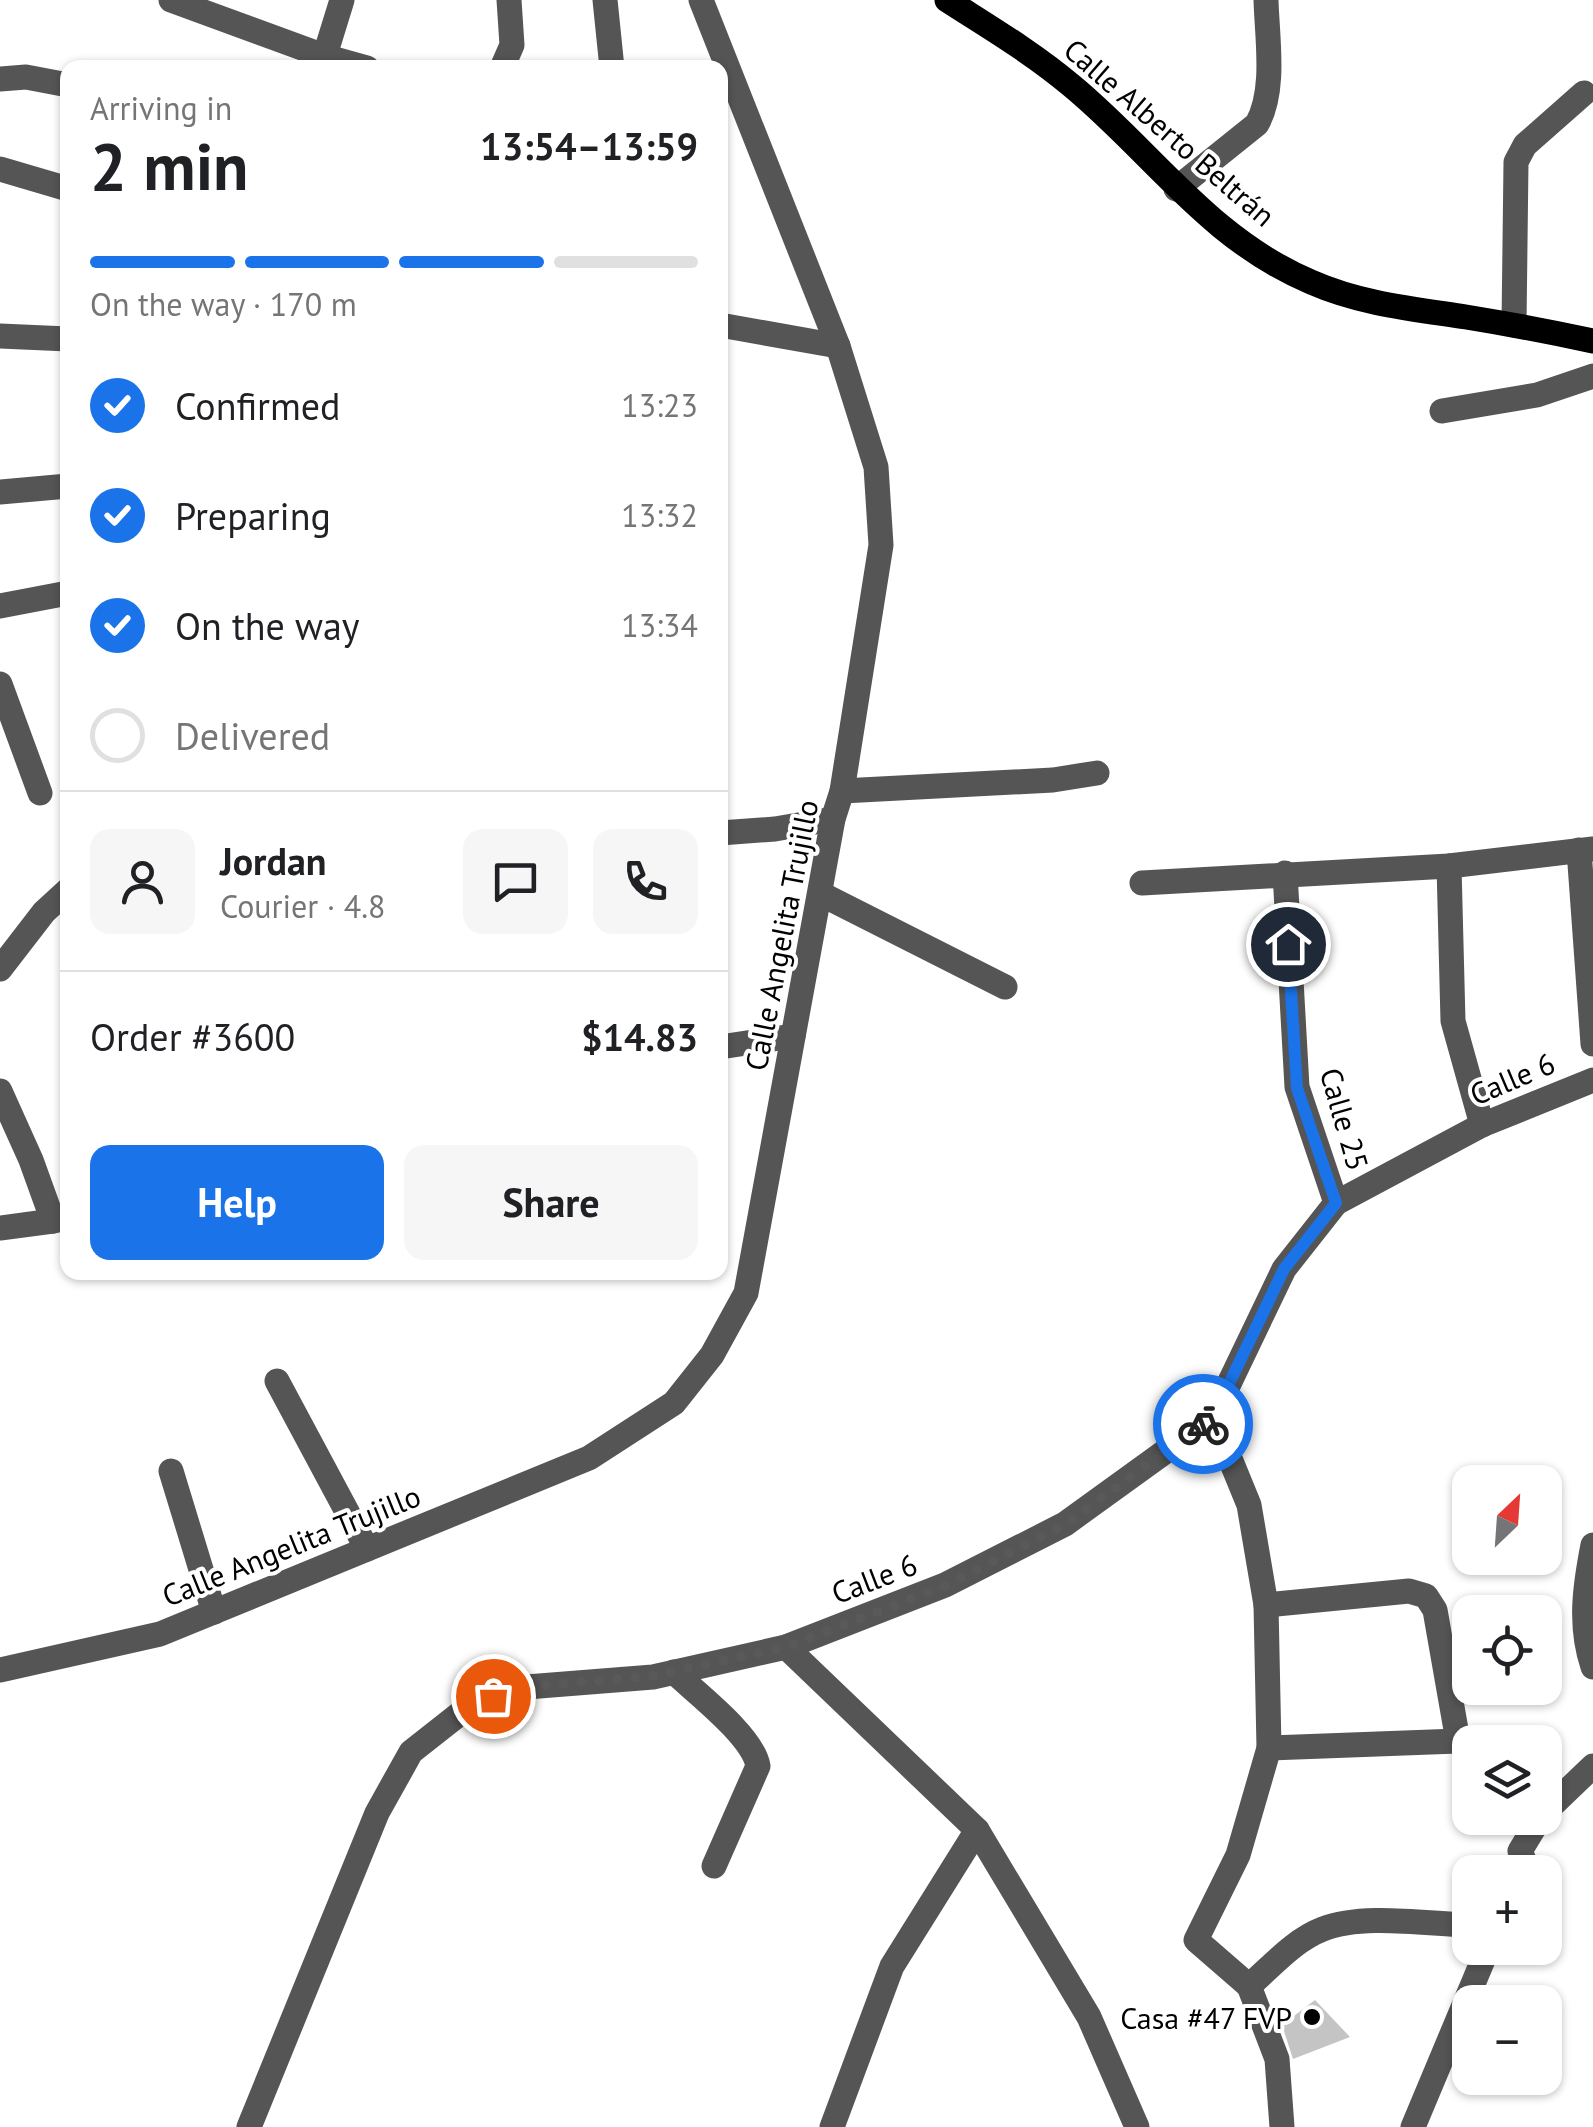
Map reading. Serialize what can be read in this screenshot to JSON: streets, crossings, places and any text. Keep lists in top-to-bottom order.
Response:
{
  "streets": {
    "main road": ["Calle Alberto Beltrán"],
    "street": ["Calle Angelita Trujillo", "Calle 6", "Calle 25"]
  },
  "crossings": [
    ["Calle 6", "Calle 25"]
  ],
  "places": ["Casa #47 FVP"],
  "north": "top right",
  "page": {
    "heading": ["2 min", "Arriving in", "13:54–13:59"],
    "panel": [
      "Jordan",
      "Courier · 4.8",
      "Order #3600",
      "$14.83"
    ],
    "bar": "On the way · 170 m",
    "list": [
      ["Confirmed", "13:23"],
      ["Preparing", "13:32"],
      ["On the way", "13:34"],
      "Delivered"
    ],
    "buttons": ["Help", "Share"],
    "map_buttons": ["+", "−"]
  }
}
